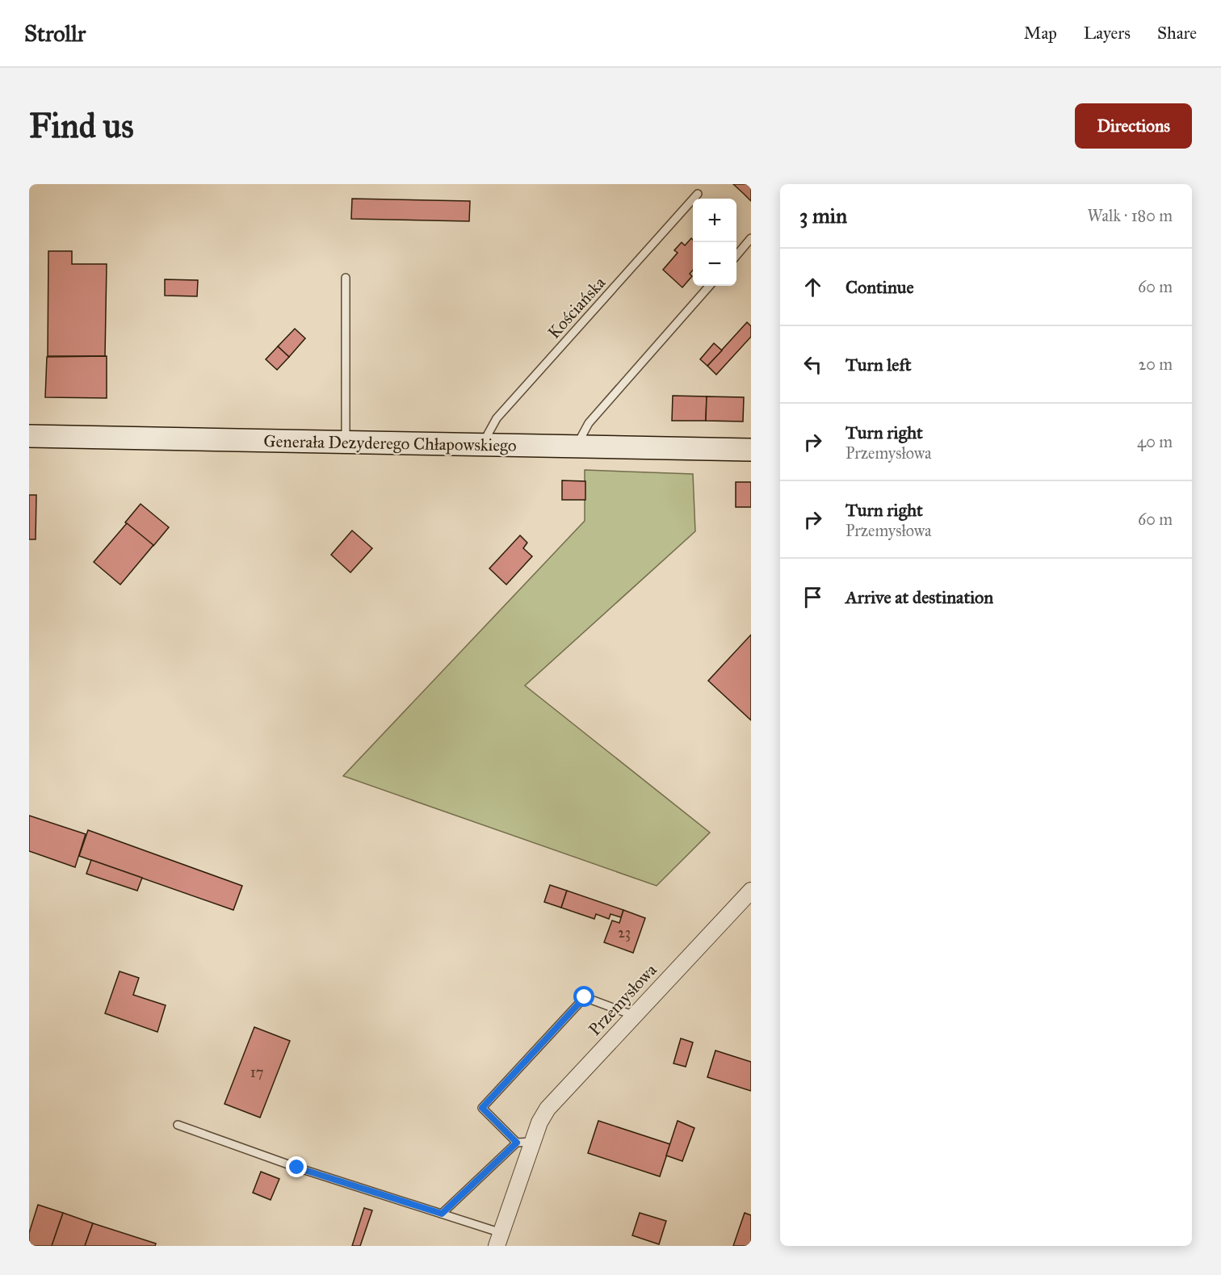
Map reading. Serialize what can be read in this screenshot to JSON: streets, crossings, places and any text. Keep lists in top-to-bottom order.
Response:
{
  "streets": {
    "street": ["Generała Dezyderego Chłapowskiego", "Przemysłowa"],
    "lane": ["Kościańska"]
  },
  "crossings": [
    ["Kościańska", "Generała Dezyderego Chłapowskiego"]
  ],
  "house_numbers": ["23", "17"],
  "page": {
    "header": "Strollr",
    "nav": ["Map", "Layers", "Share"],
    "buttons": "Directions",
    "title": "Find us",
    "heading": ["3 min", "Walk · 180 m"],
    "map_buttons": ["+", "−"],
    "list": [
      ["Continue", "60 m"],
      ["Turn left", "20 m"],
      ["Turn right", "Przemysłowa", "40 m"],
      ["Turn right", "Przemysłowa", "60 m"],
      "Arrive at destination"
    ]
  }
}
